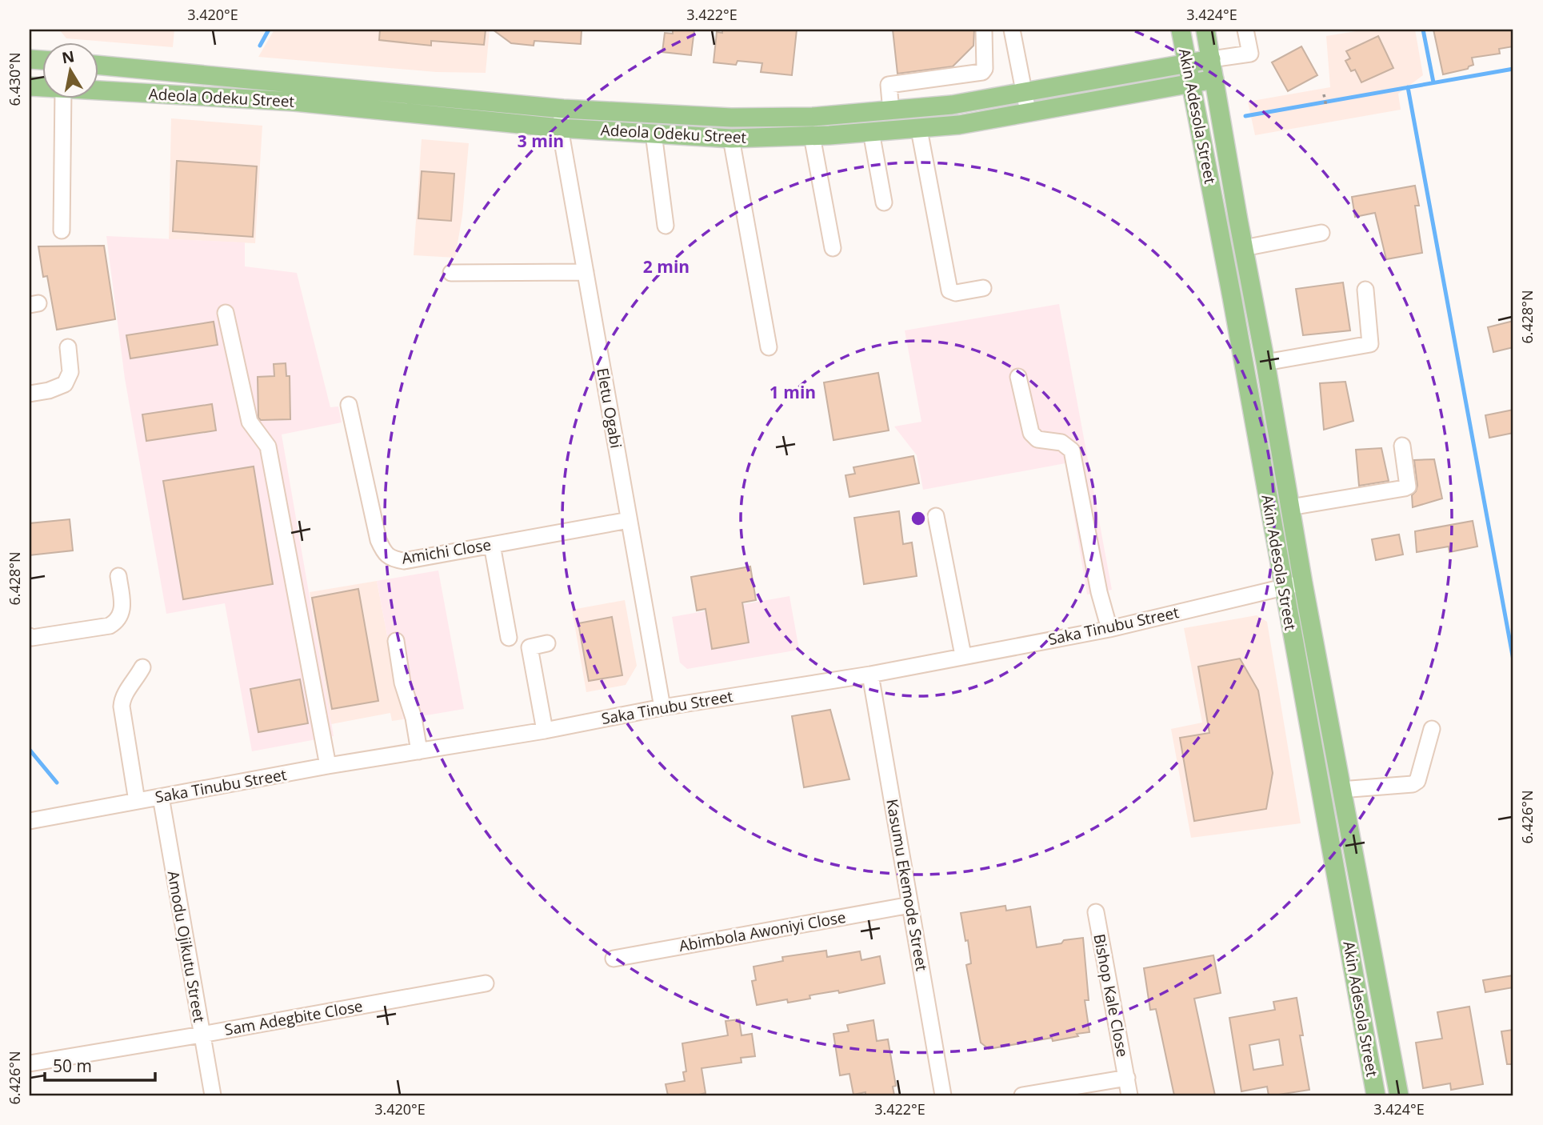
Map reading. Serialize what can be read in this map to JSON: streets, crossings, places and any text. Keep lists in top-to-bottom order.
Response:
{
  "streets": {
    "main road": ["Adeola Odeku Street", "Akin Adesola Street"],
    "street": [
      "Eletu Ogabi",
      "Amichi Close",
      "Saka Tinubu Street",
      "Kasumu Ekemode Street",
      "Abimbola Awoniyi Close",
      "Amodu Ojikutu Street",
      "Bishop Kale Close",
      "Sam Adegbite Close"
    ]
  },
  "crossings": [
    ["Adeola Odeku Street", "Akin Adesola Street"],
    ["Adeola Odeku Street", "Eletu Ogabi"],
    ["Akin Adesola Street", "Saka Tinubu Street"],
    ["Eletu Ogabi", "Amichi Close"],
    ["Eletu Ogabi", "Saka Tinubu Street"],
    ["Saka Tinubu Street", "Kasumu Ekemode Street"],
    ["Saka Tinubu Street", "Amodu Ojikutu Street"],
    ["Kasumu Ekemode Street", "Abimbola Awoniyi Close"],
    ["Amodu Ojikutu Street", "Sam Adegbite Close"]
  ],
  "scale_bar": "50 m",
  "north": "top",
  "coordinates": [
    "3.420°E",
    "3.422°E",
    "3.424°E",
    "6.430°N",
    "6.428°N",
    "6.426°N"
  ],
  "rings": ["3 min", "2 min", "1 min"]
}
